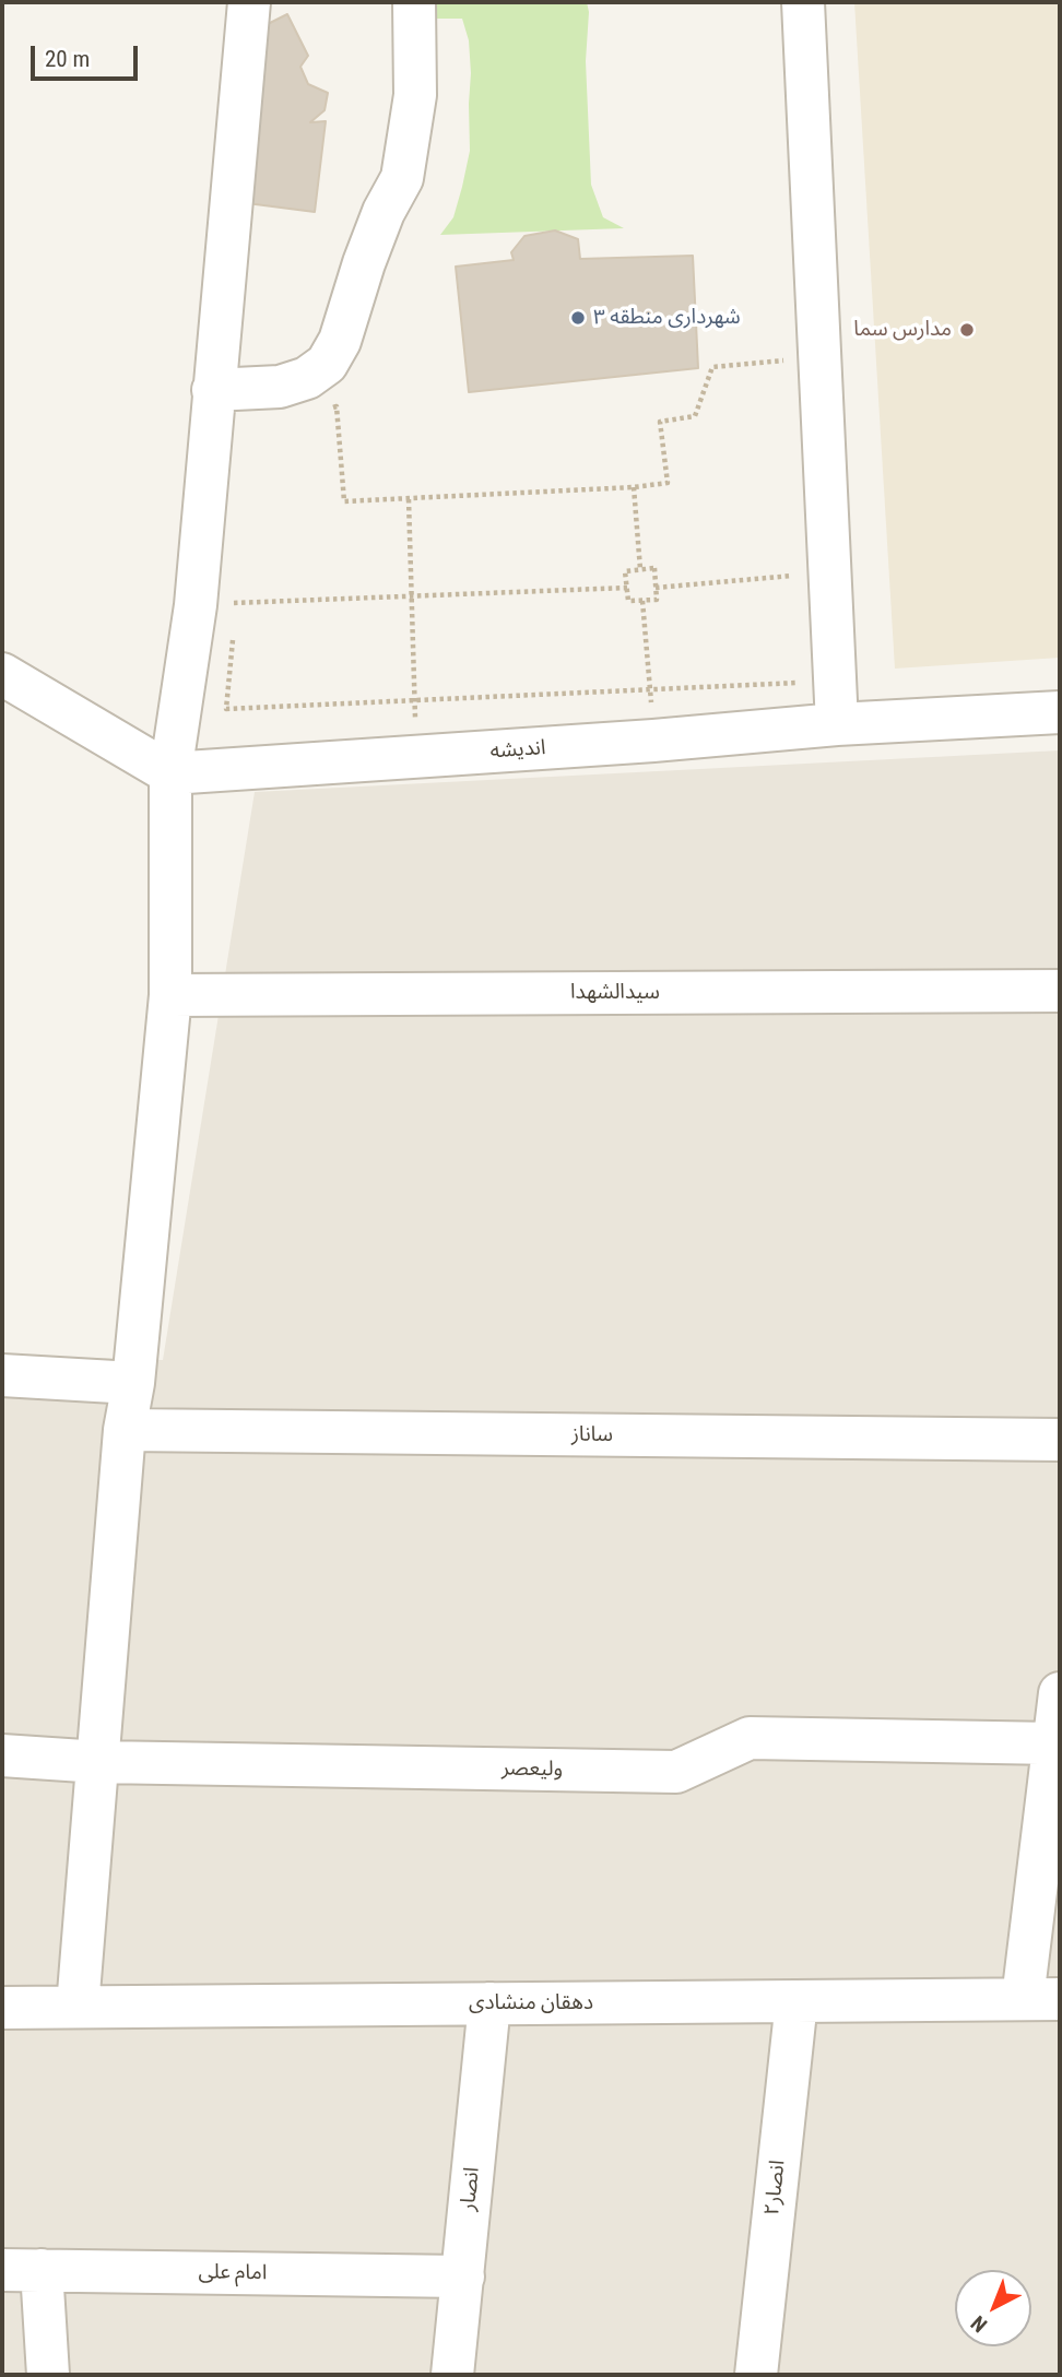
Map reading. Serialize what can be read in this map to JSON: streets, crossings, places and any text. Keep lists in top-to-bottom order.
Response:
{
  "streets": {
    "street": [
      "اندیشه",
      "سیدالشهدا",
      "ساناز",
      "ولیعصر",
      "دهقان منشادی",
      "انصار۲",
      "انصار",
      "امام علی"
    ]
  },
  "crossings": [
    ["دهقان منشادی", "انصار۲"],
    ["دهقان منشادی", "انصار"],
    ["انصار", "امام علی"]
  ],
  "places": ["شهرداری منطقه ۳", "مدارس سما"],
  "scale_bar": "20 m",
  "north": "bottom left"
}
